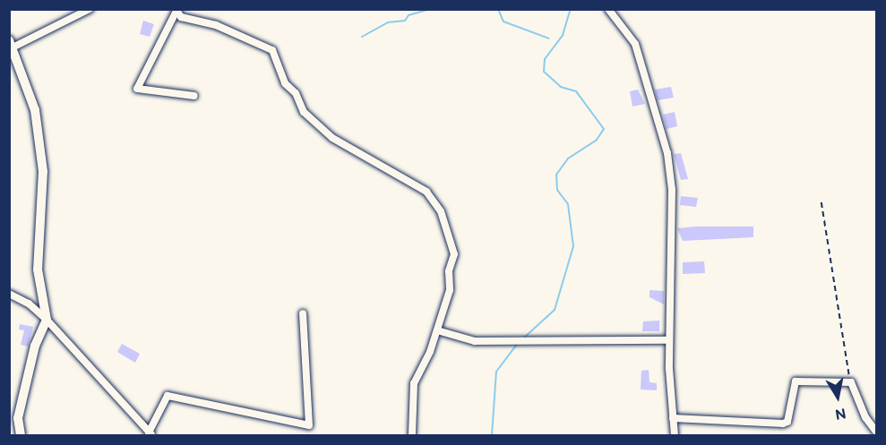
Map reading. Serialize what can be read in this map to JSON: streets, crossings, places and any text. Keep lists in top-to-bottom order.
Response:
{
  "north": "bottom"
}
